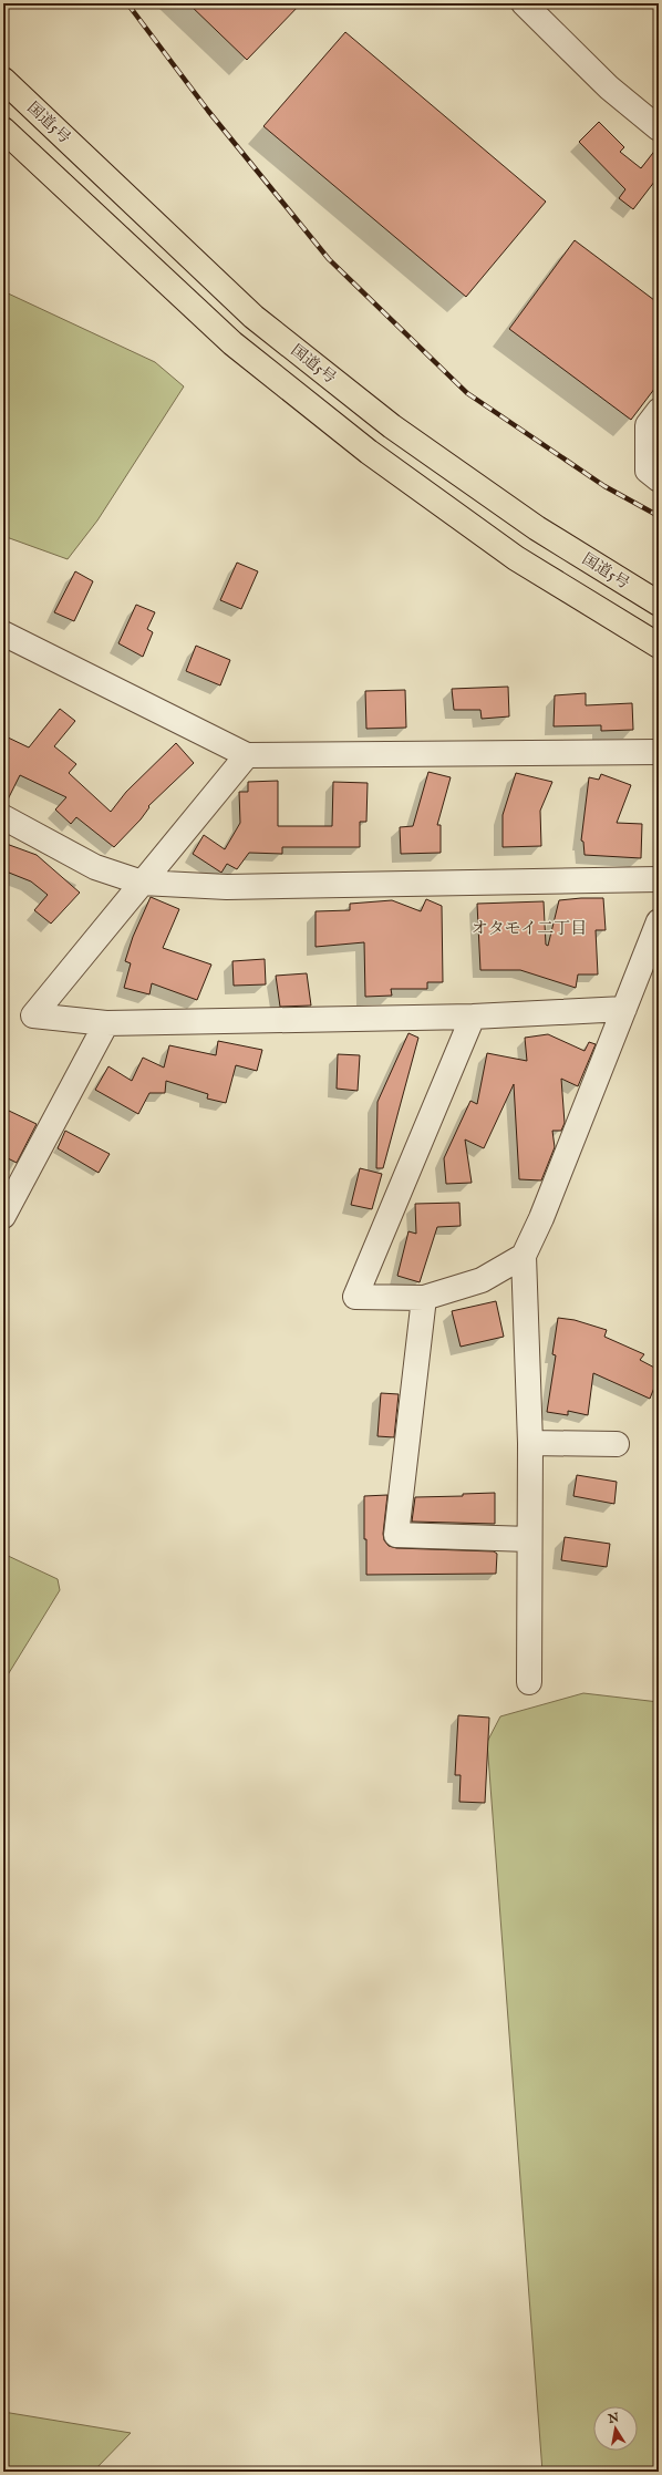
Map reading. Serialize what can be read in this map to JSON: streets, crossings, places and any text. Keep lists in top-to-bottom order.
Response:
{
  "streets": {
    "highway": ["国道5号"]
  },
  "districts": ["オタモイ二丁目"],
  "north": "top"
}
